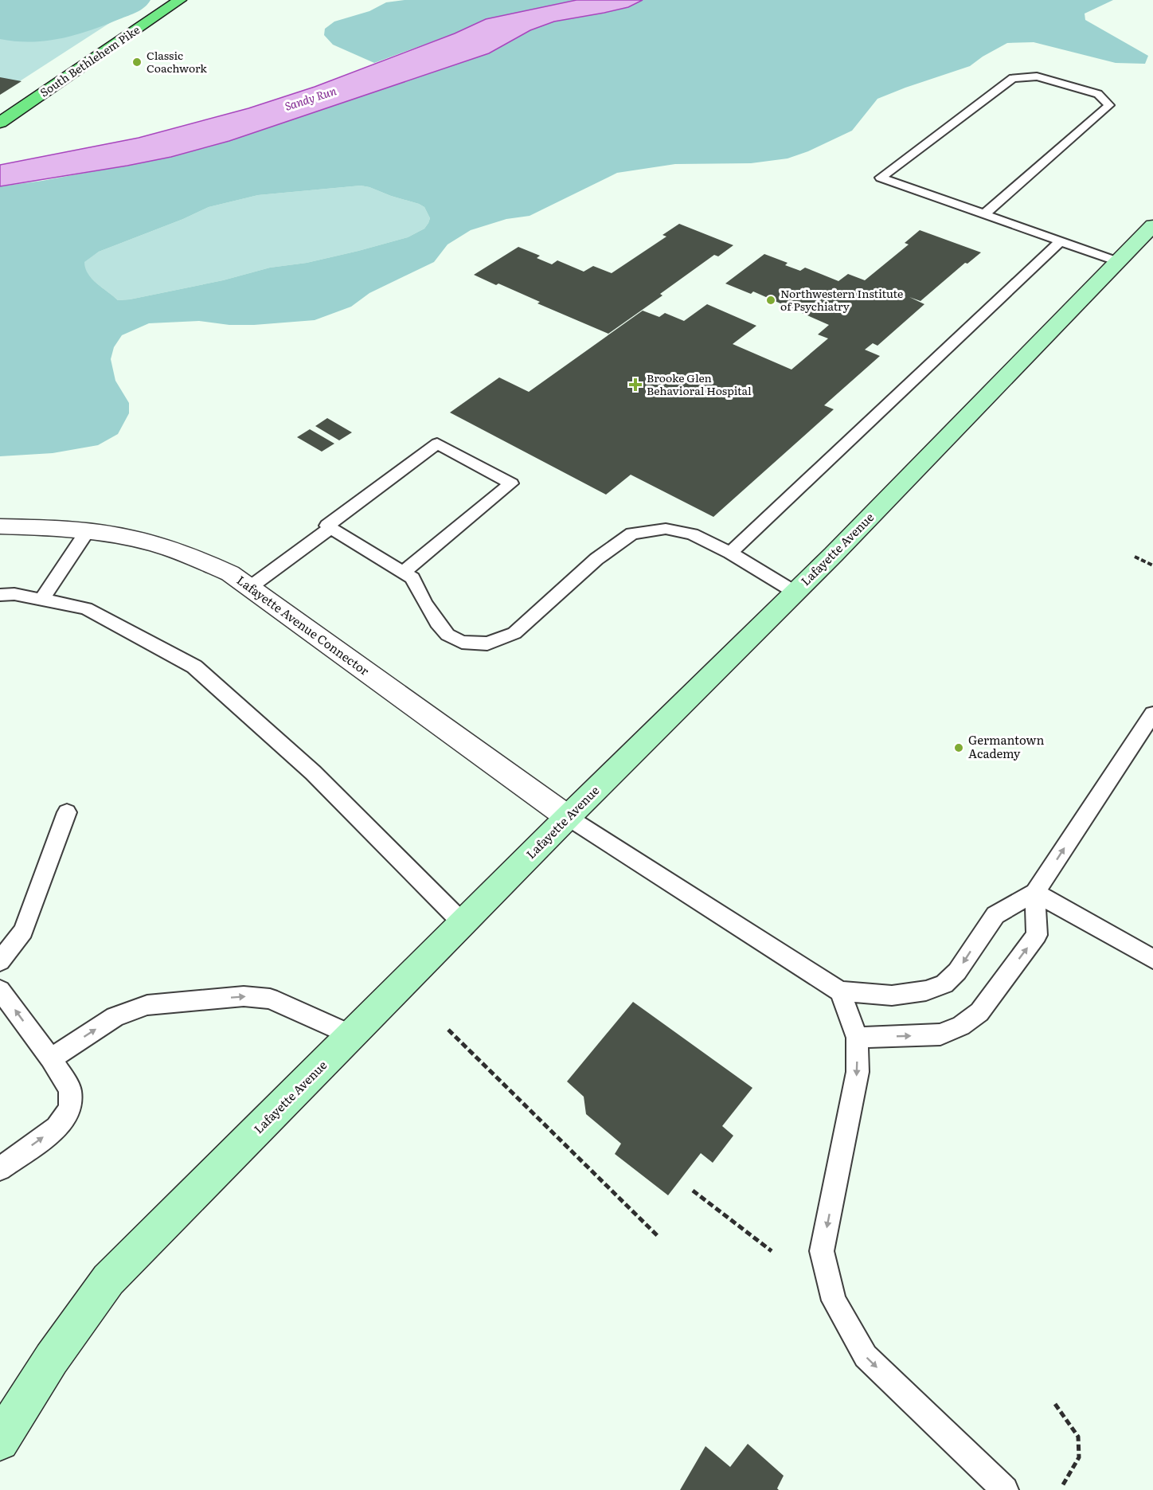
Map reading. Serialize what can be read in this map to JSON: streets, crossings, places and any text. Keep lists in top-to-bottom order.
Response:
{
  "streets": {
    "main road": ["South Bethlehem Pike", "Lafayette Avenue"],
    "street": ["Lafayette Avenue Connector"]
  },
  "crossings": [
    ["Lafayette Avenue", "Lafayette Avenue Connector"]
  ],
  "water": ["Sandy Run"],
  "places": {
    "other": ["Classic Coachwork", "Northwestern Institute of Psychiatry", "Germantown Academy"],
    "health": ["Brooke Glen Behavioral Hospital"]
  }
}
